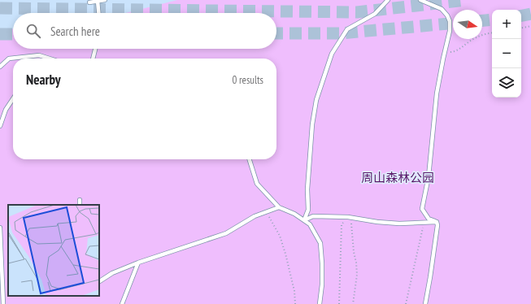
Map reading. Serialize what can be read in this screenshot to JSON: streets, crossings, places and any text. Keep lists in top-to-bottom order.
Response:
{
  "parks": ["周山森林公园"],
  "north": "right",
  "page": {
    "map_buttons": ["+", "−"],
    "search": "Search here",
    "heading": ["Nearby", "0 results"]
  }
}
